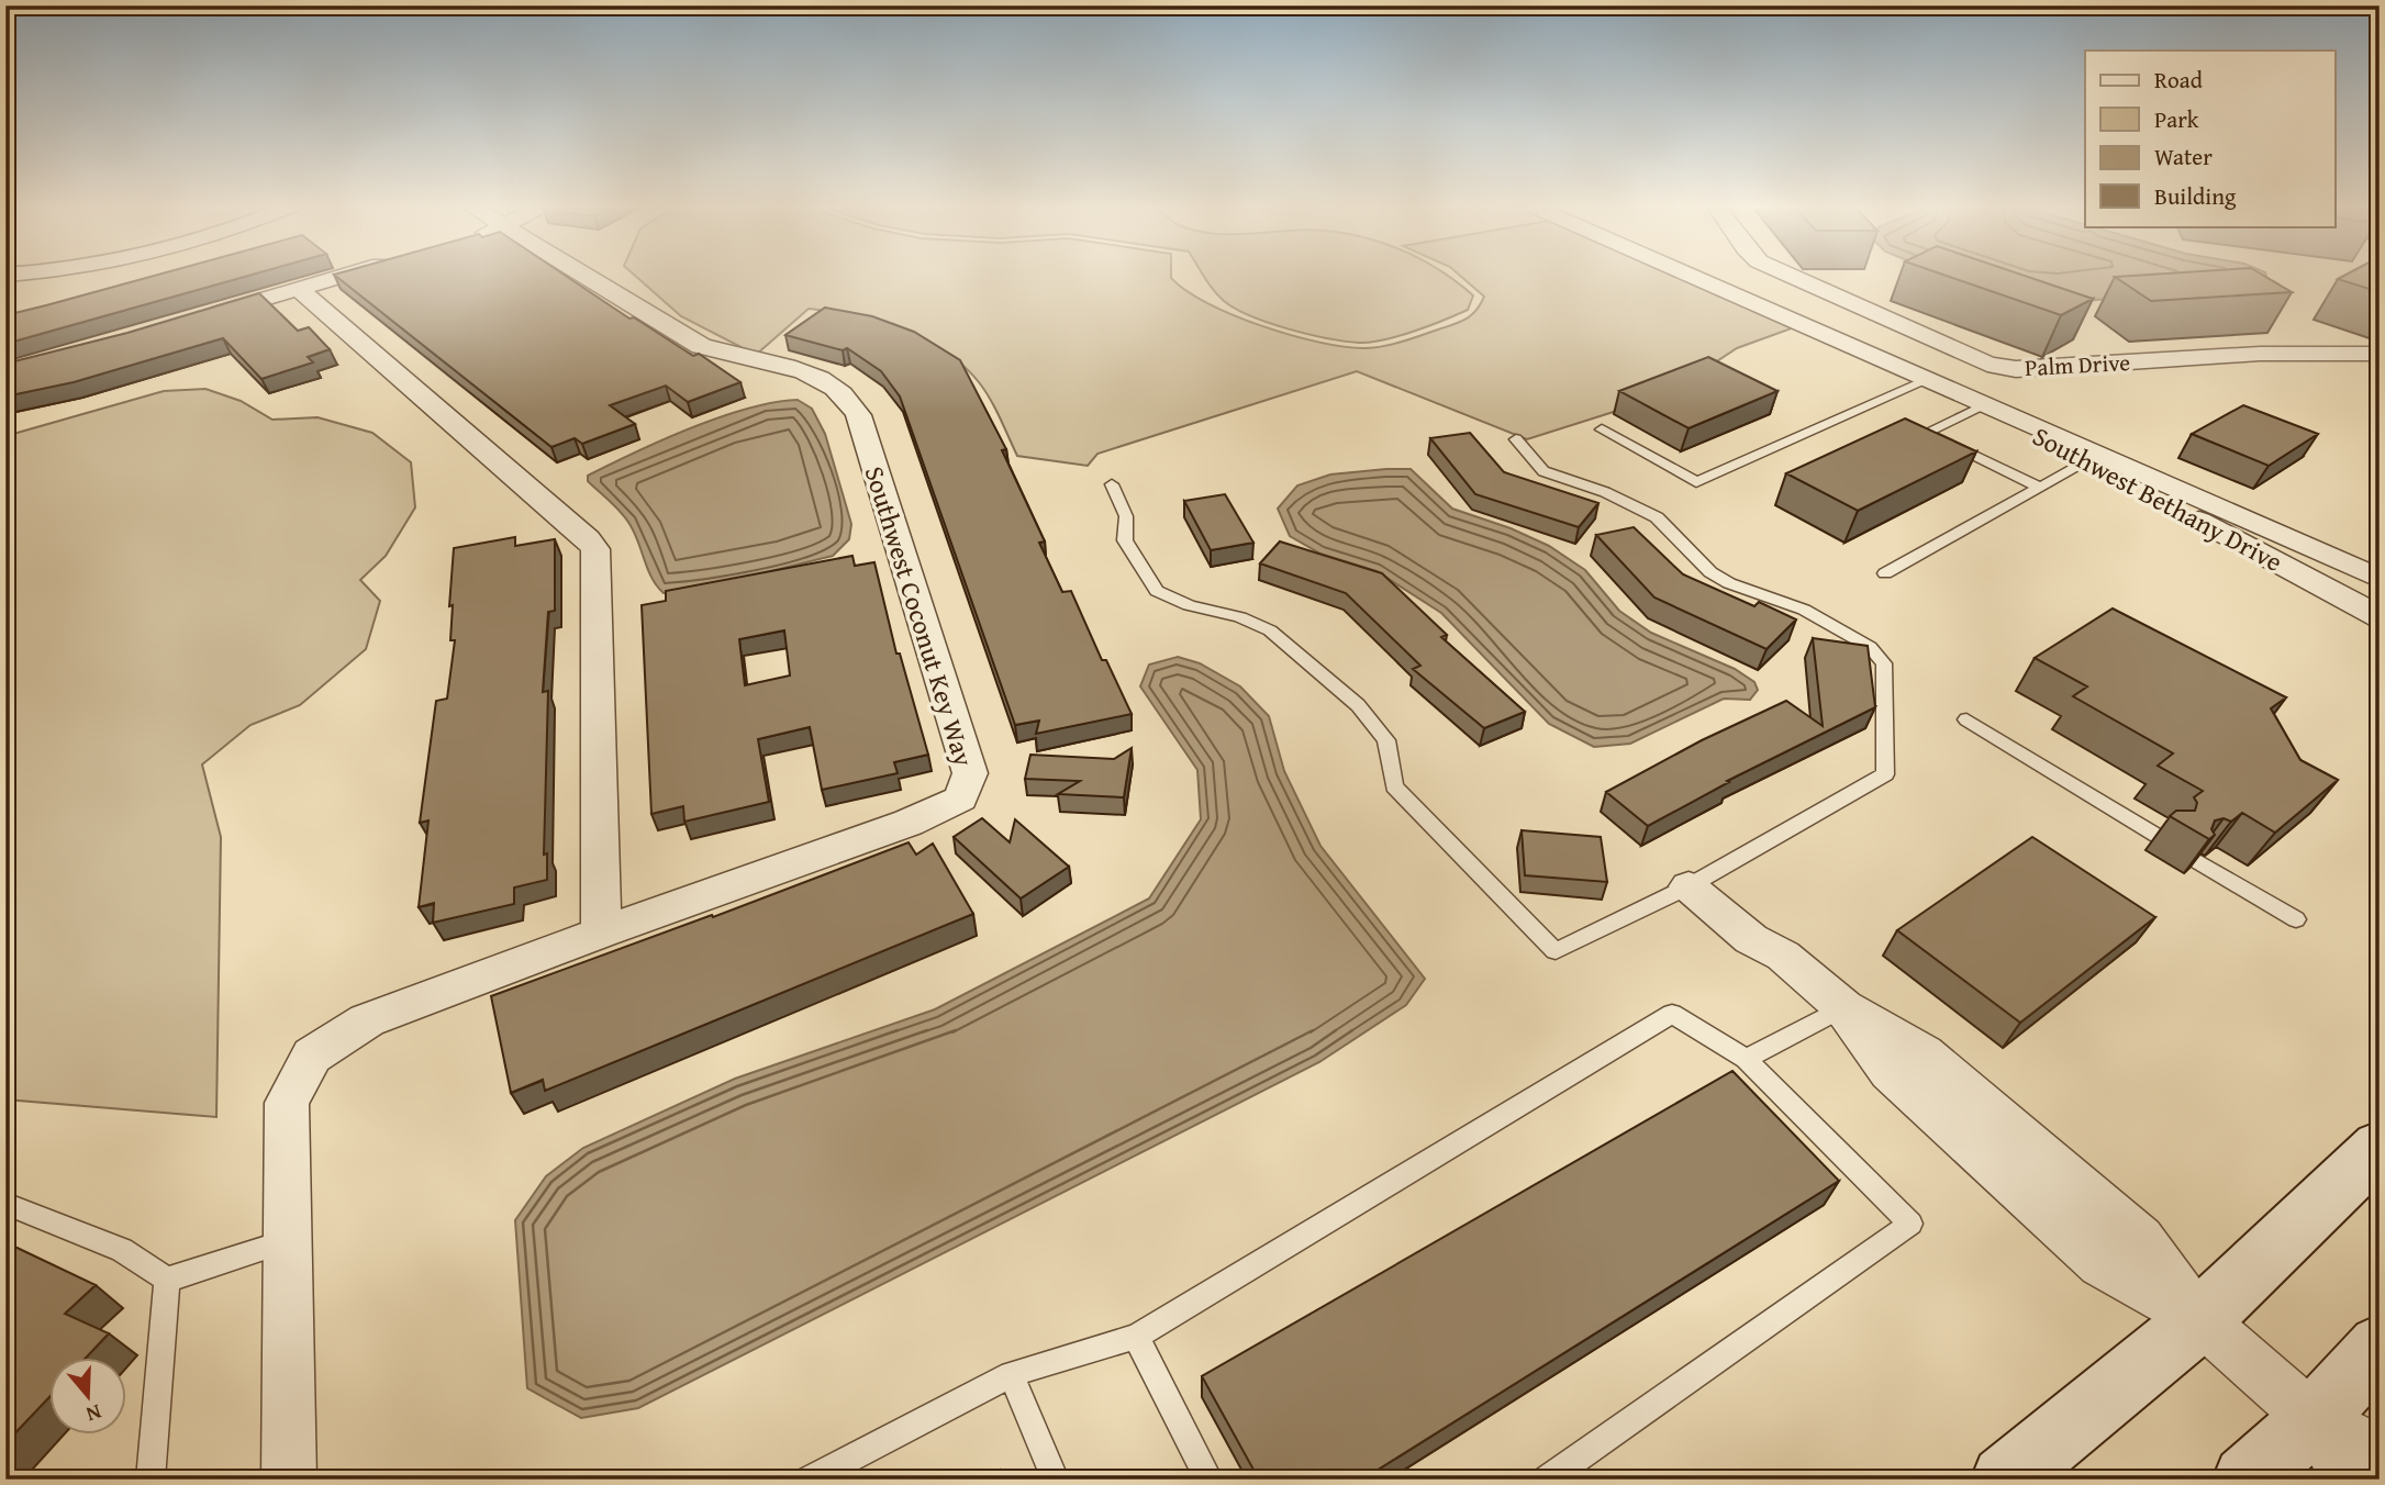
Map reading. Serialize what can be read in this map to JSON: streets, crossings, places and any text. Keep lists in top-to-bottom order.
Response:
{
  "streets": {
    "street": ["Palm Drive", "Southwest Bethany Drive", "Southwest Coconut Key Way"]
  },
  "legend": [
    "Road",
    "Park",
    "Water",
    "Building"
  ],
  "north": "bottom"
}
